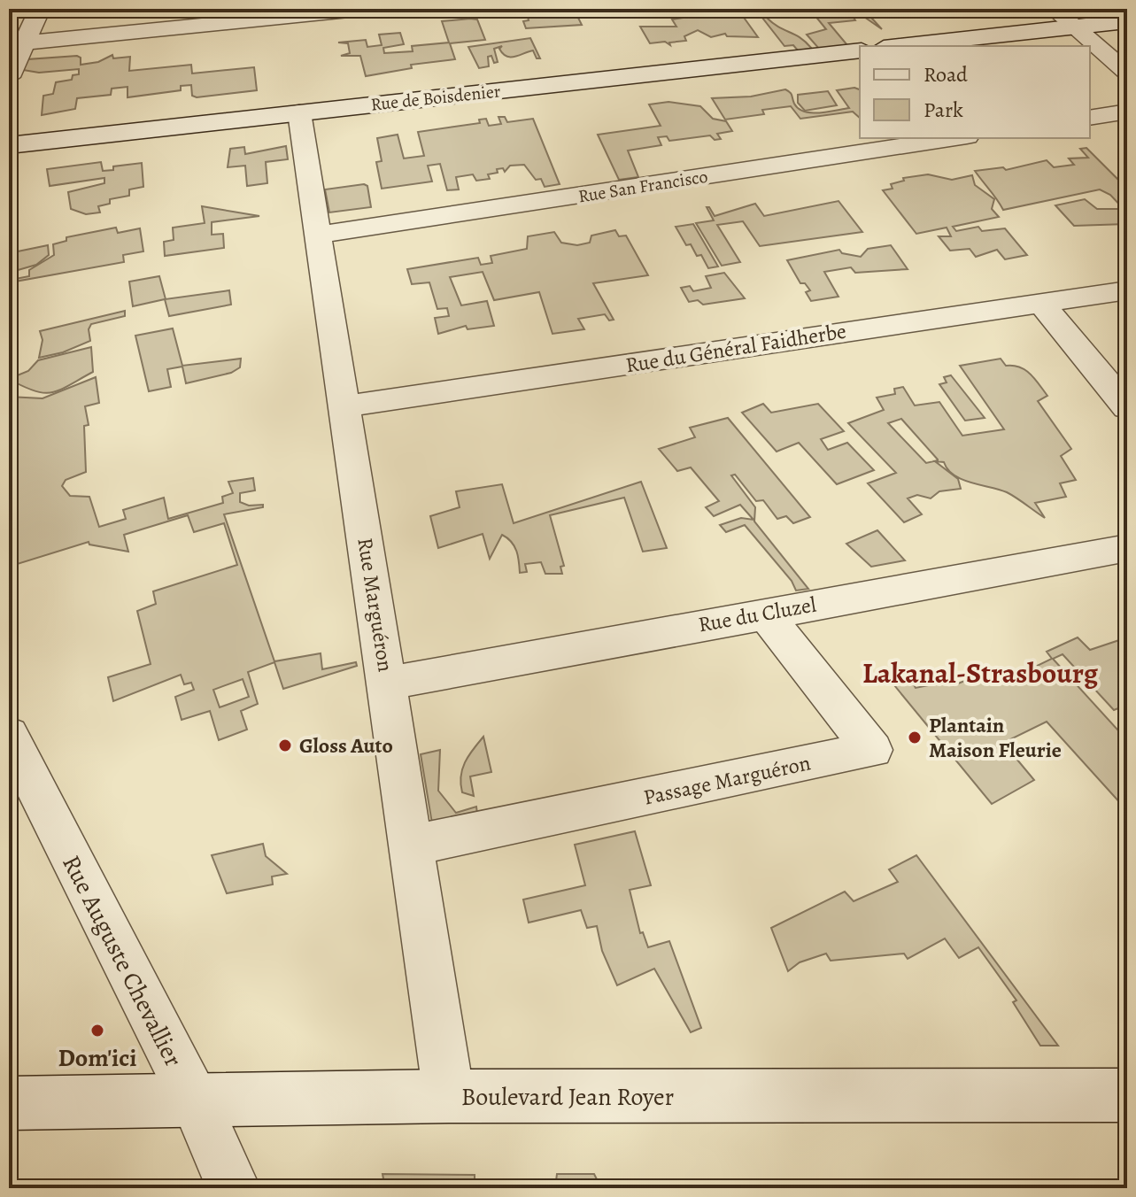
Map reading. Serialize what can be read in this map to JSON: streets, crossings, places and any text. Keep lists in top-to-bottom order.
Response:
{
  "streets": {
    "street": [
      "Rue de Boisdenier",
      "Rue San Francisco",
      "Rue du Général Faidherbe",
      "Rue Marguéron",
      "Rue du Cluzel",
      "Passage Marguéron",
      "Rue Auguste Chevallier",
      "Boulevard Jean Royer"
    ]
  },
  "crossings": [
    ["Rue de Boisdenier", "Rue Marguéron"],
    ["Rue San Francisco", "Rue Marguéron"],
    ["Rue du Général Faidherbe", "Rue Marguéron"],
    ["Rue Marguéron", "Rue du Cluzel"],
    ["Rue Marguéron", "Passage Marguéron"],
    ["Rue Marguéron", "Boulevard Jean Royer"],
    ["Rue du Cluzel", "Passage Marguéron"],
    ["Rue Auguste Chevallier", "Boulevard Jean Royer"]
  ],
  "districts": ["Lakanal-Strasbourg"],
  "places": ["Plantain Maison Fleurie", "Gloss Auto", "Dom'ici"],
  "legend": ["Road", "Park"]
}
